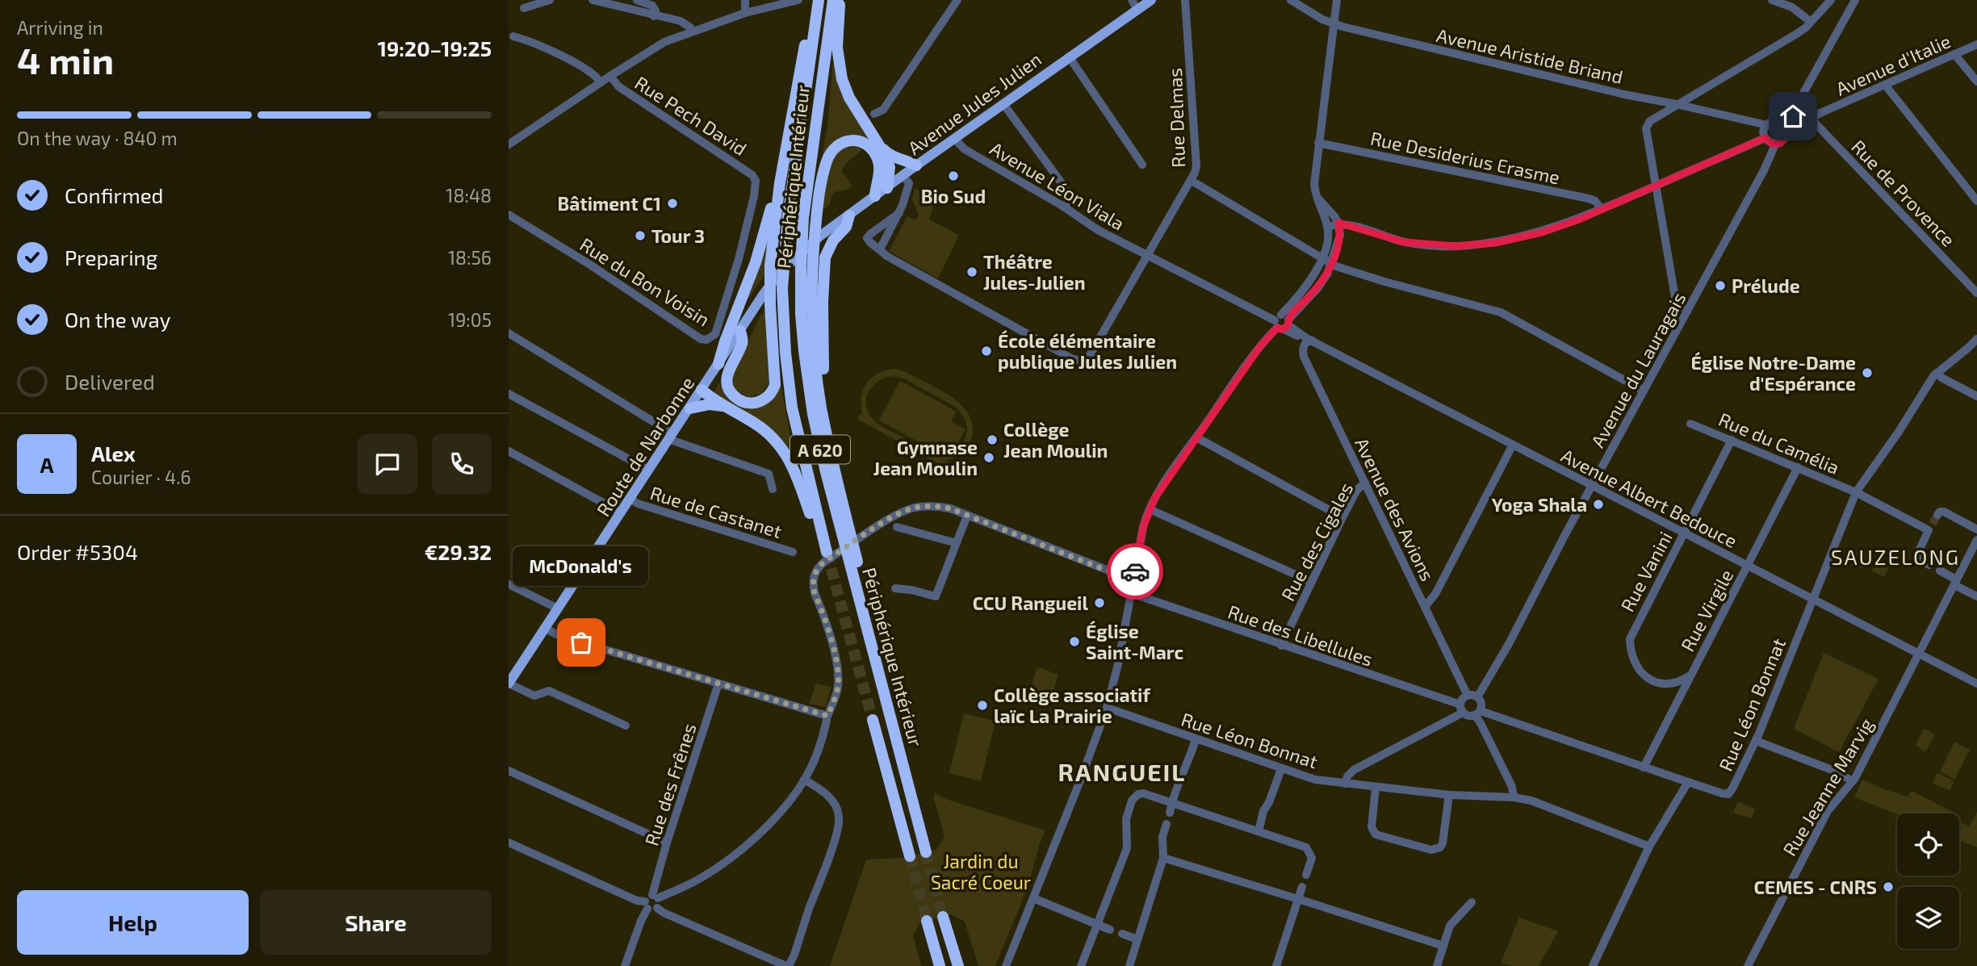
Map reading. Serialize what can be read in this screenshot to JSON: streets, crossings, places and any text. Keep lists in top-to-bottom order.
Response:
{
  "streets": {
    "highway": ["Périphérique Intérieur", "A 620"],
    "main road": ["Avenue Jules Julien", "Route de Narbonne"],
    "street": [
      "Avenue Aristide Briand",
      "Avenue d'Italie",
      "Rue Pech David",
      "Rue Delmas",
      "Rue Desiderius Erasme",
      "Avenue Léon Viala",
      "Rue de Provence",
      "Rue du Bon Voisin",
      "Avenue du Lauragais",
      "Rue du Camélia",
      "Avenue Albert Bedouce",
      "Avenue des Avions",
      "Rue de Castanet",
      "Rue des Cigales",
      "Rue Vanini",
      "Rue Virgile",
      "Rue des Libellules",
      "Rue Léon Bonnat",
      "Rue des Frênes",
      "Rue Jeanne Marvig"
    ]
  },
  "crossings": [
    ["Avenue Aristide Briand", "Avenue du Lauragais"],
    ["Avenue d'Italie", "Rue de Provence"],
    ["Avenue Jules Julien", "Avenue Léon Viala"],
    ["Avenue Jules Julien", "Route de Narbonne"],
    ["Rue Pech David", "Rue du Bon Voisin"],
    ["Rue Delmas", "Avenue Léon Viala"],
    ["Rue Delmas", "Avenue Albert Bedouce"],
    ["Avenue Léon Viala", "Avenue Albert Bedouce"],
    ["Avenue du Lauragais", "Avenue Albert Bedouce"],
    ["Avenue du Lauragais", "Avenue des Avions"],
    ["Avenue du Lauragais", "Rue des Libellules"],
    ["Rue du Camélia", "Rue Vanini"],
    ["Rue du Camélia", "Rue Virgile"],
    ["Rue du Camélia", "Rue Léon Bonnat"],
    ["Route de Narbonne", "Rue de Castanet"],
    ["Avenue Albert Bedouce", "Avenue des Avions"],
    ["Avenue Albert Bedouce", "Rue Vanini"],
    ["Avenue Albert Bedouce", "Rue Virgile"],
    ["Avenue Albert Bedouce", "Rue Léon Bonnat"],
    ["Avenue Albert Bedouce", "Rue Jeanne Marvig"],
    ["Avenue des Avions", "Rue des Cigales"],
    ["Avenue des Avions", "Rue des Libellules"],
    ["Rue des Cigales", "Rue des Libellules"],
    ["Rue Vanini", "Rue Virgile"]
  ],
  "districts": ["SAUZELONG", "RANGUEIL"],
  "parks": ["Jardin du Sacré Coeur"],
  "places": [
    "Bio Sud",
    "Bâtiment C1",
    "Tour 3",
    "Théâtre Jules-Julien",
    "Prélude",
    "École élémentaire publique Jules Julien",
    "Église Notre-Dame d'Espérance",
    "Collège Jean Moulin",
    "Gymnase Jean Moulin",
    "Yoga Shala",
    "CCU Rangueil",
    "Église Saint-Marc",
    "McDonald's",
    "Collège associatif laïc La Prairie",
    "CEMES - CNRS"
  ],
  "page": {
    "heading": ["4 min", "Arriving in", "19:20–19:25"],
    "panel": [
      "Alex",
      "Courier · 4.6",
      "Order #5304",
      "€29.32"
    ],
    "bar": "On the way · 840 m",
    "list": [
      ["Confirmed", "18:48"],
      ["Preparing", "18:56"],
      ["On the way", "19:05"],
      "Delivered"
    ],
    "round": "A",
    "bubble": "McDonald's",
    "buttons": ["Help", "Share"]
  }
}
